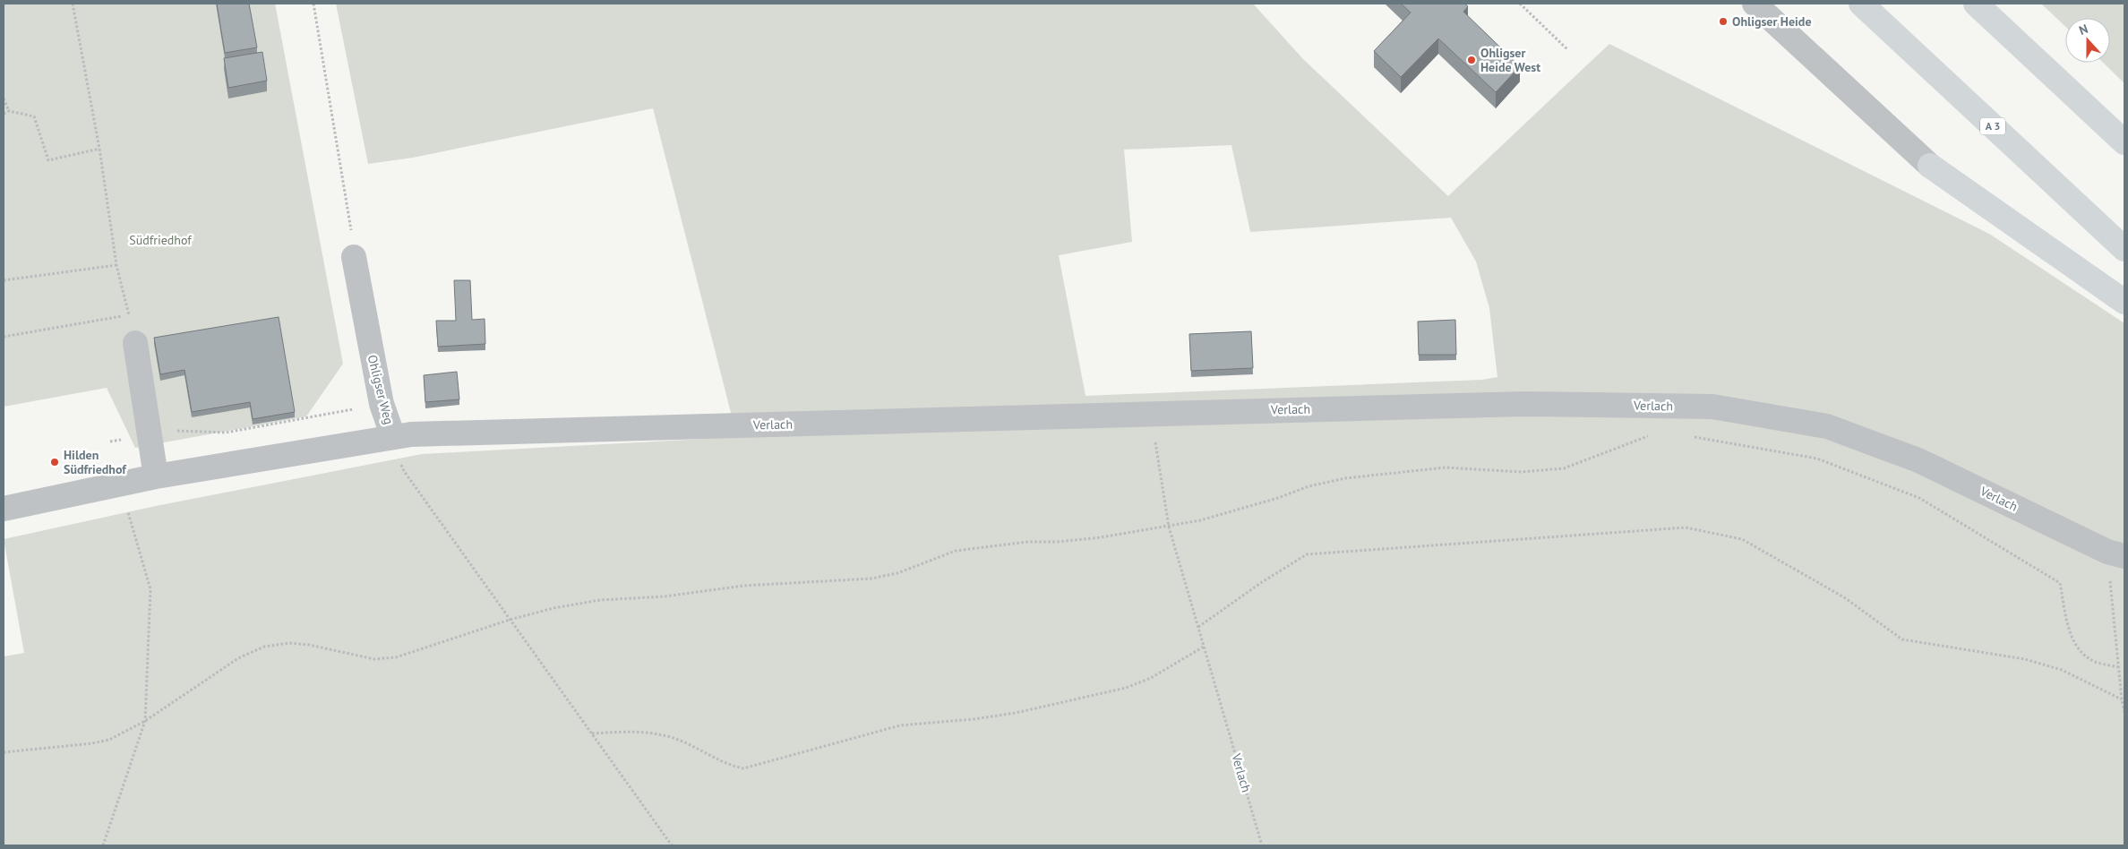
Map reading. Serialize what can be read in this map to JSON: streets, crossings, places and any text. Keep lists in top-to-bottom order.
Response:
{
  "streets": {
    "highway": ["A 3"],
    "street": ["Ohligser Weg", "Verlach"]
  },
  "crossings": [
    ["Ohligser Weg", "Verlach"]
  ],
  "parks": ["Südfriedhof"],
  "places": ["Ohligser Heide", "Ohligser Heide West", "Hilden Südfriedhof"],
  "north": "top"
}
